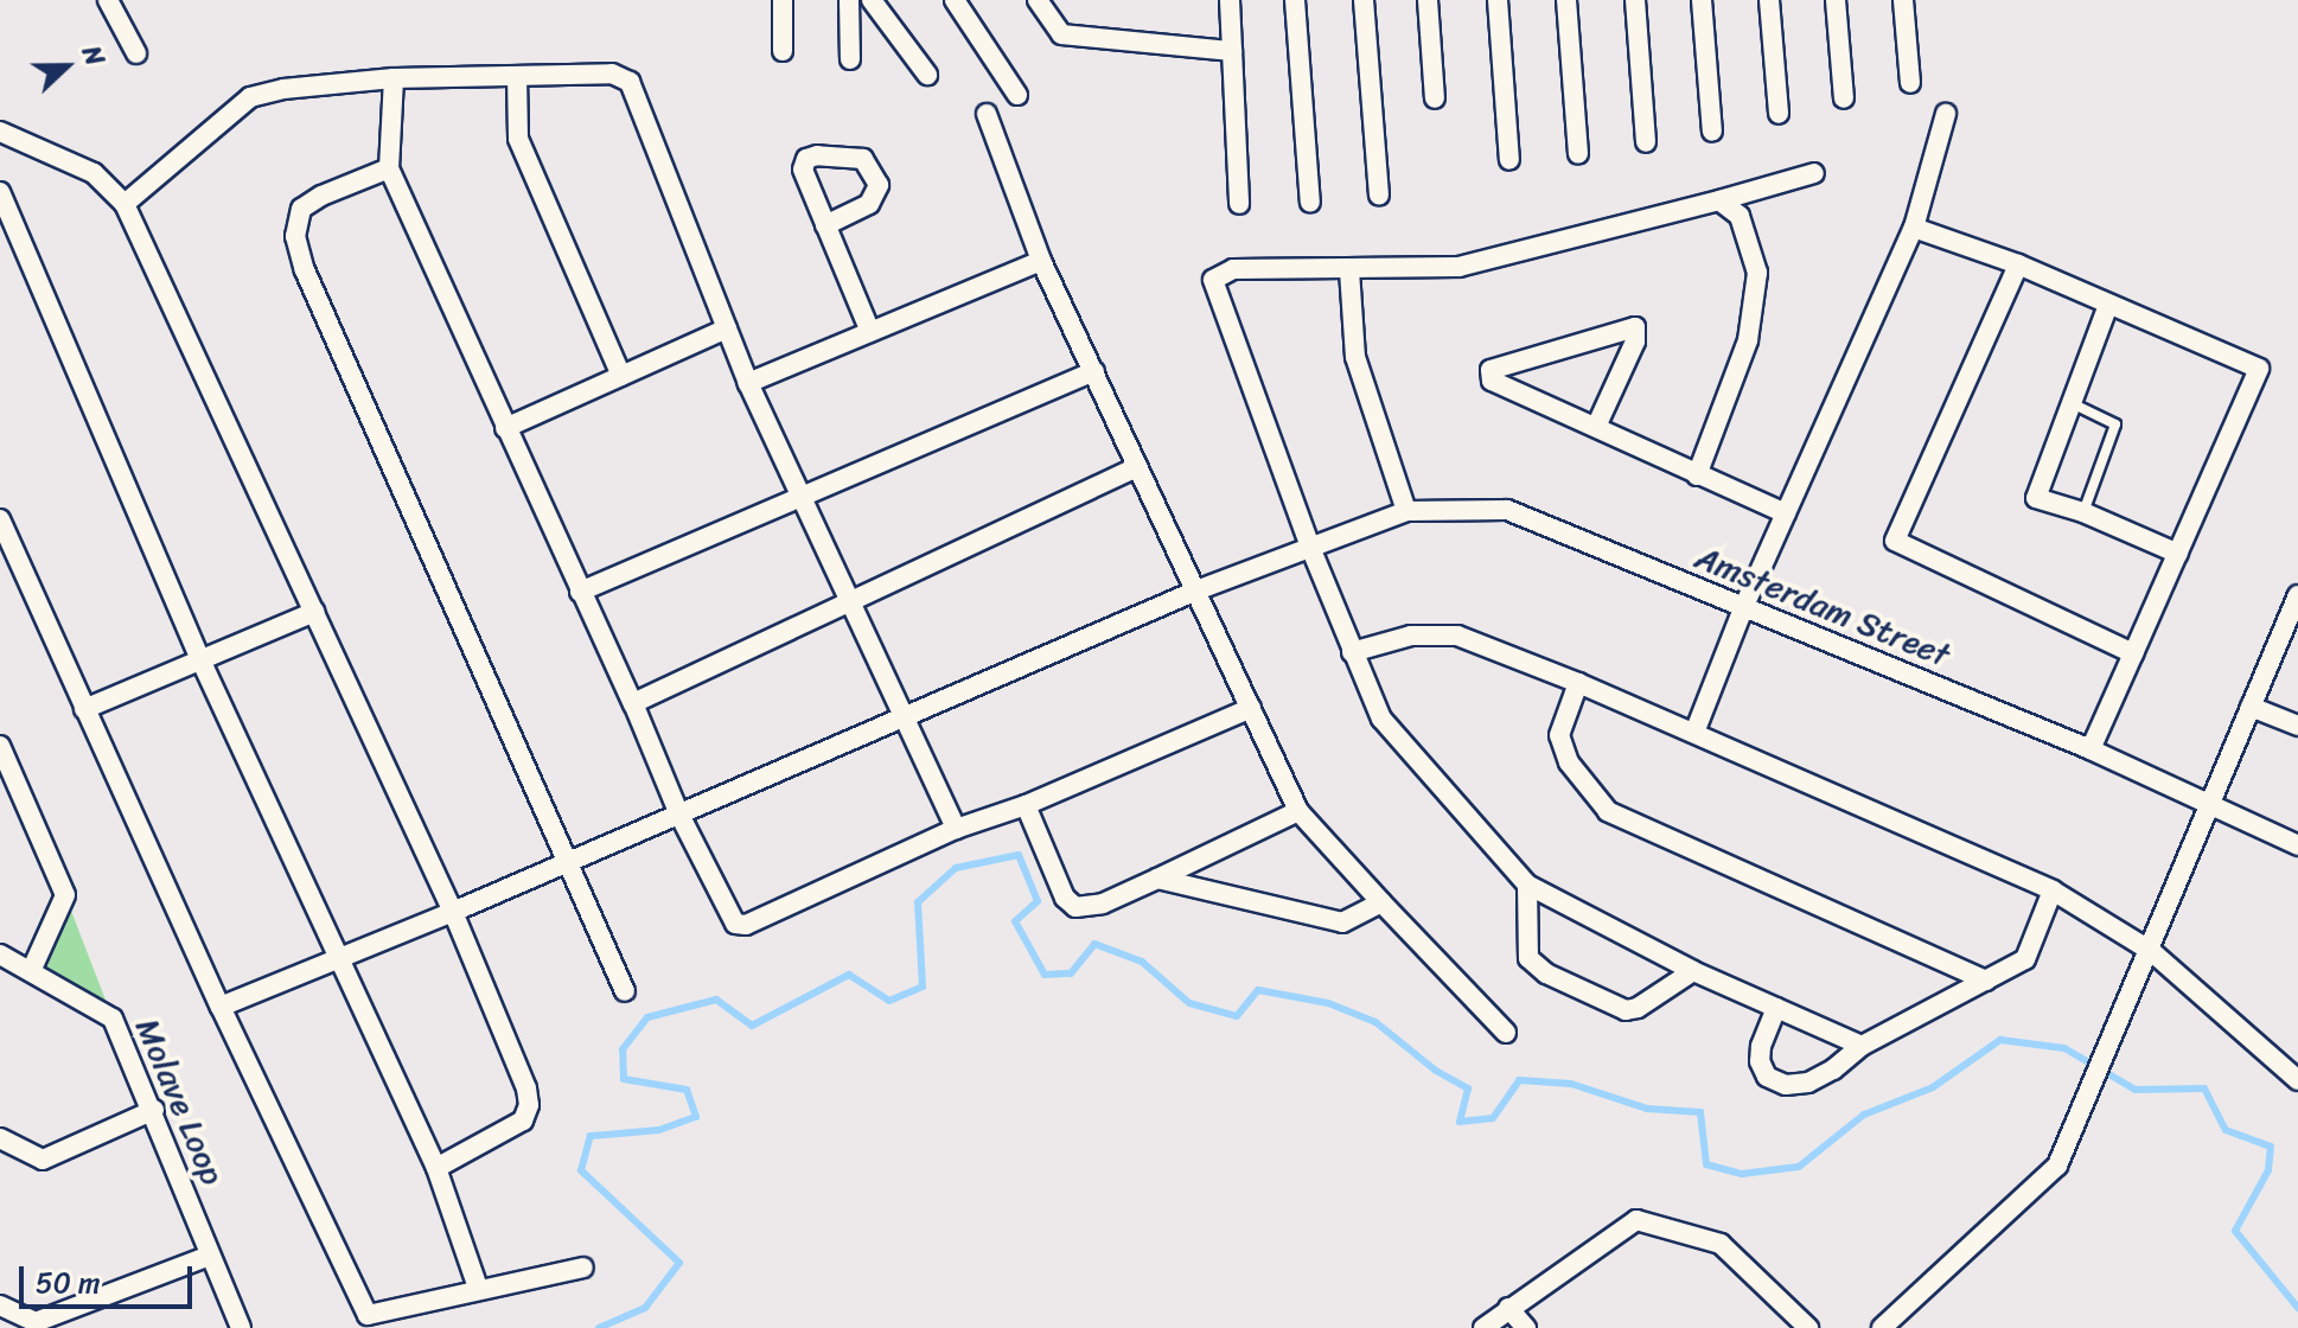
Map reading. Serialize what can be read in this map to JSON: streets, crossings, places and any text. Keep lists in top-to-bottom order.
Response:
{
  "streets": {
    "street": ["Amsterdam Street", "Molave Loop"]
  },
  "scale_bar": "50 m",
  "north": "right"
}
